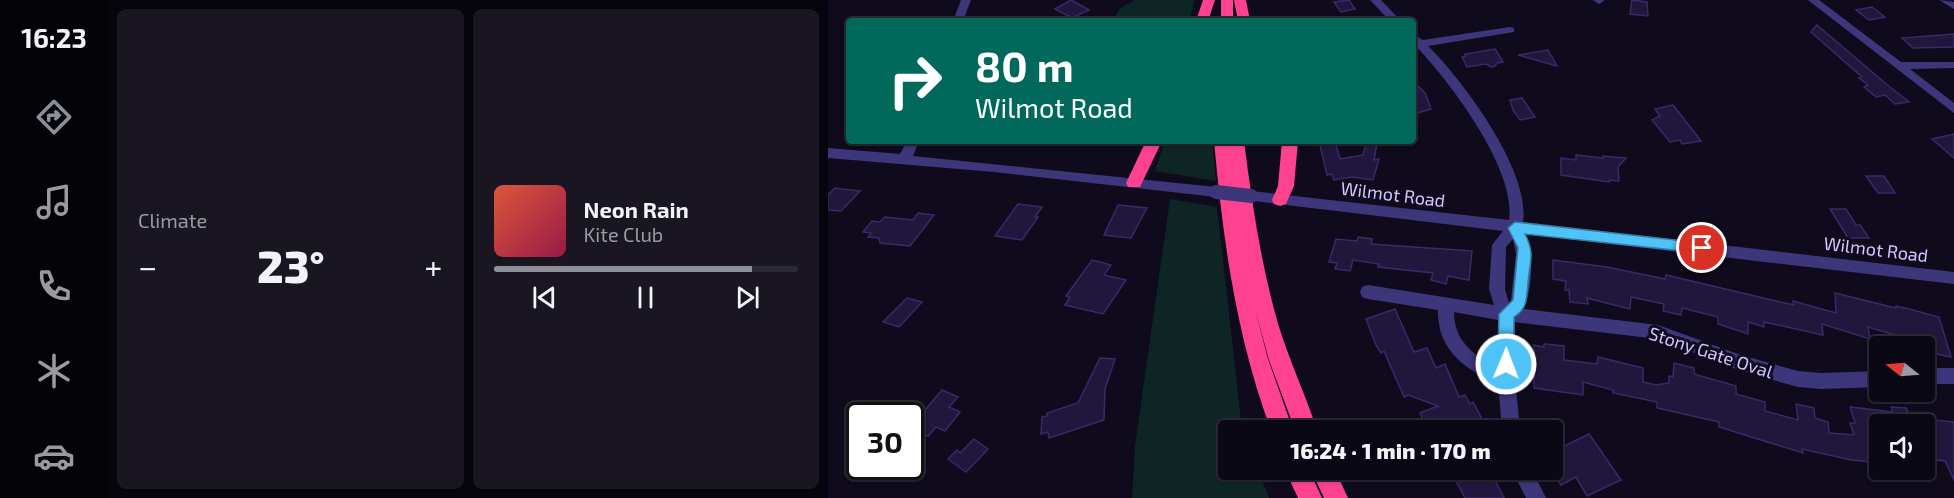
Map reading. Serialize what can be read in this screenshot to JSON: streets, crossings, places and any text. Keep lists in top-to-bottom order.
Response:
{
  "streets": {
    "street": ["Wilmot Road", "Stony Gate Oval"]
  },
  "north": "left",
  "page": {
    "tabs": "16:23",
    "tile": "Climate",
    "turn": ["80 m", "Wilmot Road"],
    "song": ["Neon Rain", "Kite Club"],
    "heat": ["−", "23°", "+"],
    "limit": "30",
    "trip": "16:24 · 1 min · 170 m"
  }
}
